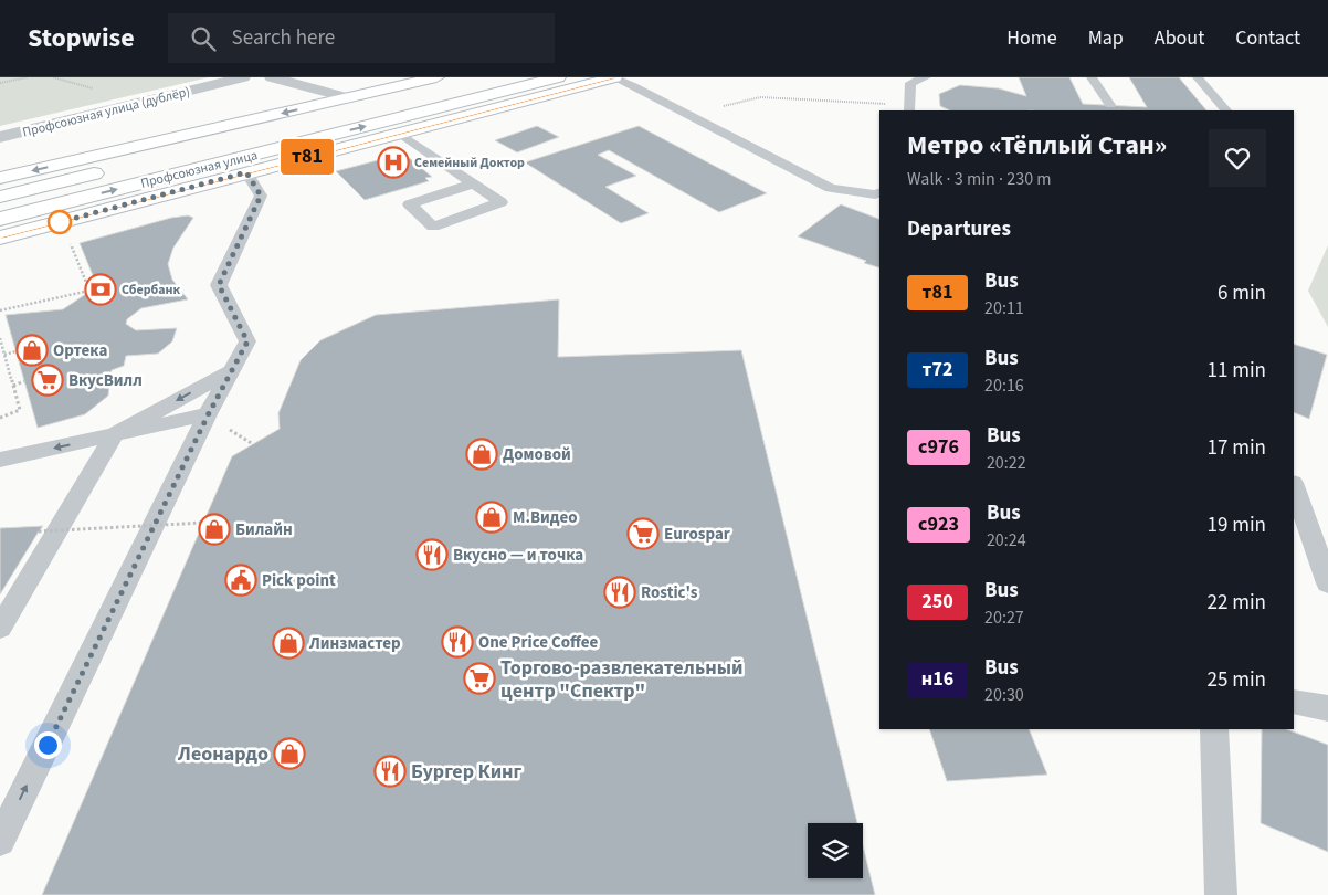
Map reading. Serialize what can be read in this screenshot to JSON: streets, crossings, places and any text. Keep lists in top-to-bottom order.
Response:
{
  "streets": {
    "main road": ["Профсоюзная улица"],
    "street": ["Профсоюзная улица (дублёр)"]
  },
  "places": {
    "hospital": ["Семейный Доктор"],
    "bank": ["Сбербанк"],
    "shop": [
      "Ортека",
      "Домовой",
      "М.Видео",
      "Билайн",
      "Линзмастер",
      "Леонардо"
    ],
    "supermarket": ["ВкусВилл", "Eurospar", "Торгово-развлекательный центр \"Спектр\""],
    "restaurant": [
      "Вкусно — и точка",
      "Rostic's",
      "One Price Coffee",
      "Бургер Кинг"
    ],
    "public building": ["Pick point"]
  },
  "lines": ["bus line т81"],
  "page": {
    "header": "Stopwise",
    "search": "Search here",
    "nav": [
      "Home",
      "Map",
      "About",
      "Contact"
    ],
    "on_map": "т81",
    "heading": [
      ["Метро «Тёплый Стан»", "Walk · 3 min · 230 m"],
      "Departures"
    ],
    "list": [
      {
        "mark": "т81",
        "name": "Bus",
        "note": "20:11",
        "value": "6 min"
      },
      {
        "mark": "т72",
        "name": "Bus",
        "note": "20:16",
        "value": "11 min"
      },
      {
        "mark": "с976",
        "name": "Bus",
        "note": "20:22",
        "value": "17 min"
      },
      {
        "mark": "с923",
        "name": "Bus",
        "note": "20:24",
        "value": "19 min"
      },
      {
        "mark": "250",
        "name": "Bus",
        "note": "20:27",
        "value": "22 min"
      },
      {
        "mark": "н16",
        "name": "Bus",
        "note": "20:30",
        "value": "25 min"
      }
    ]
  }
}
